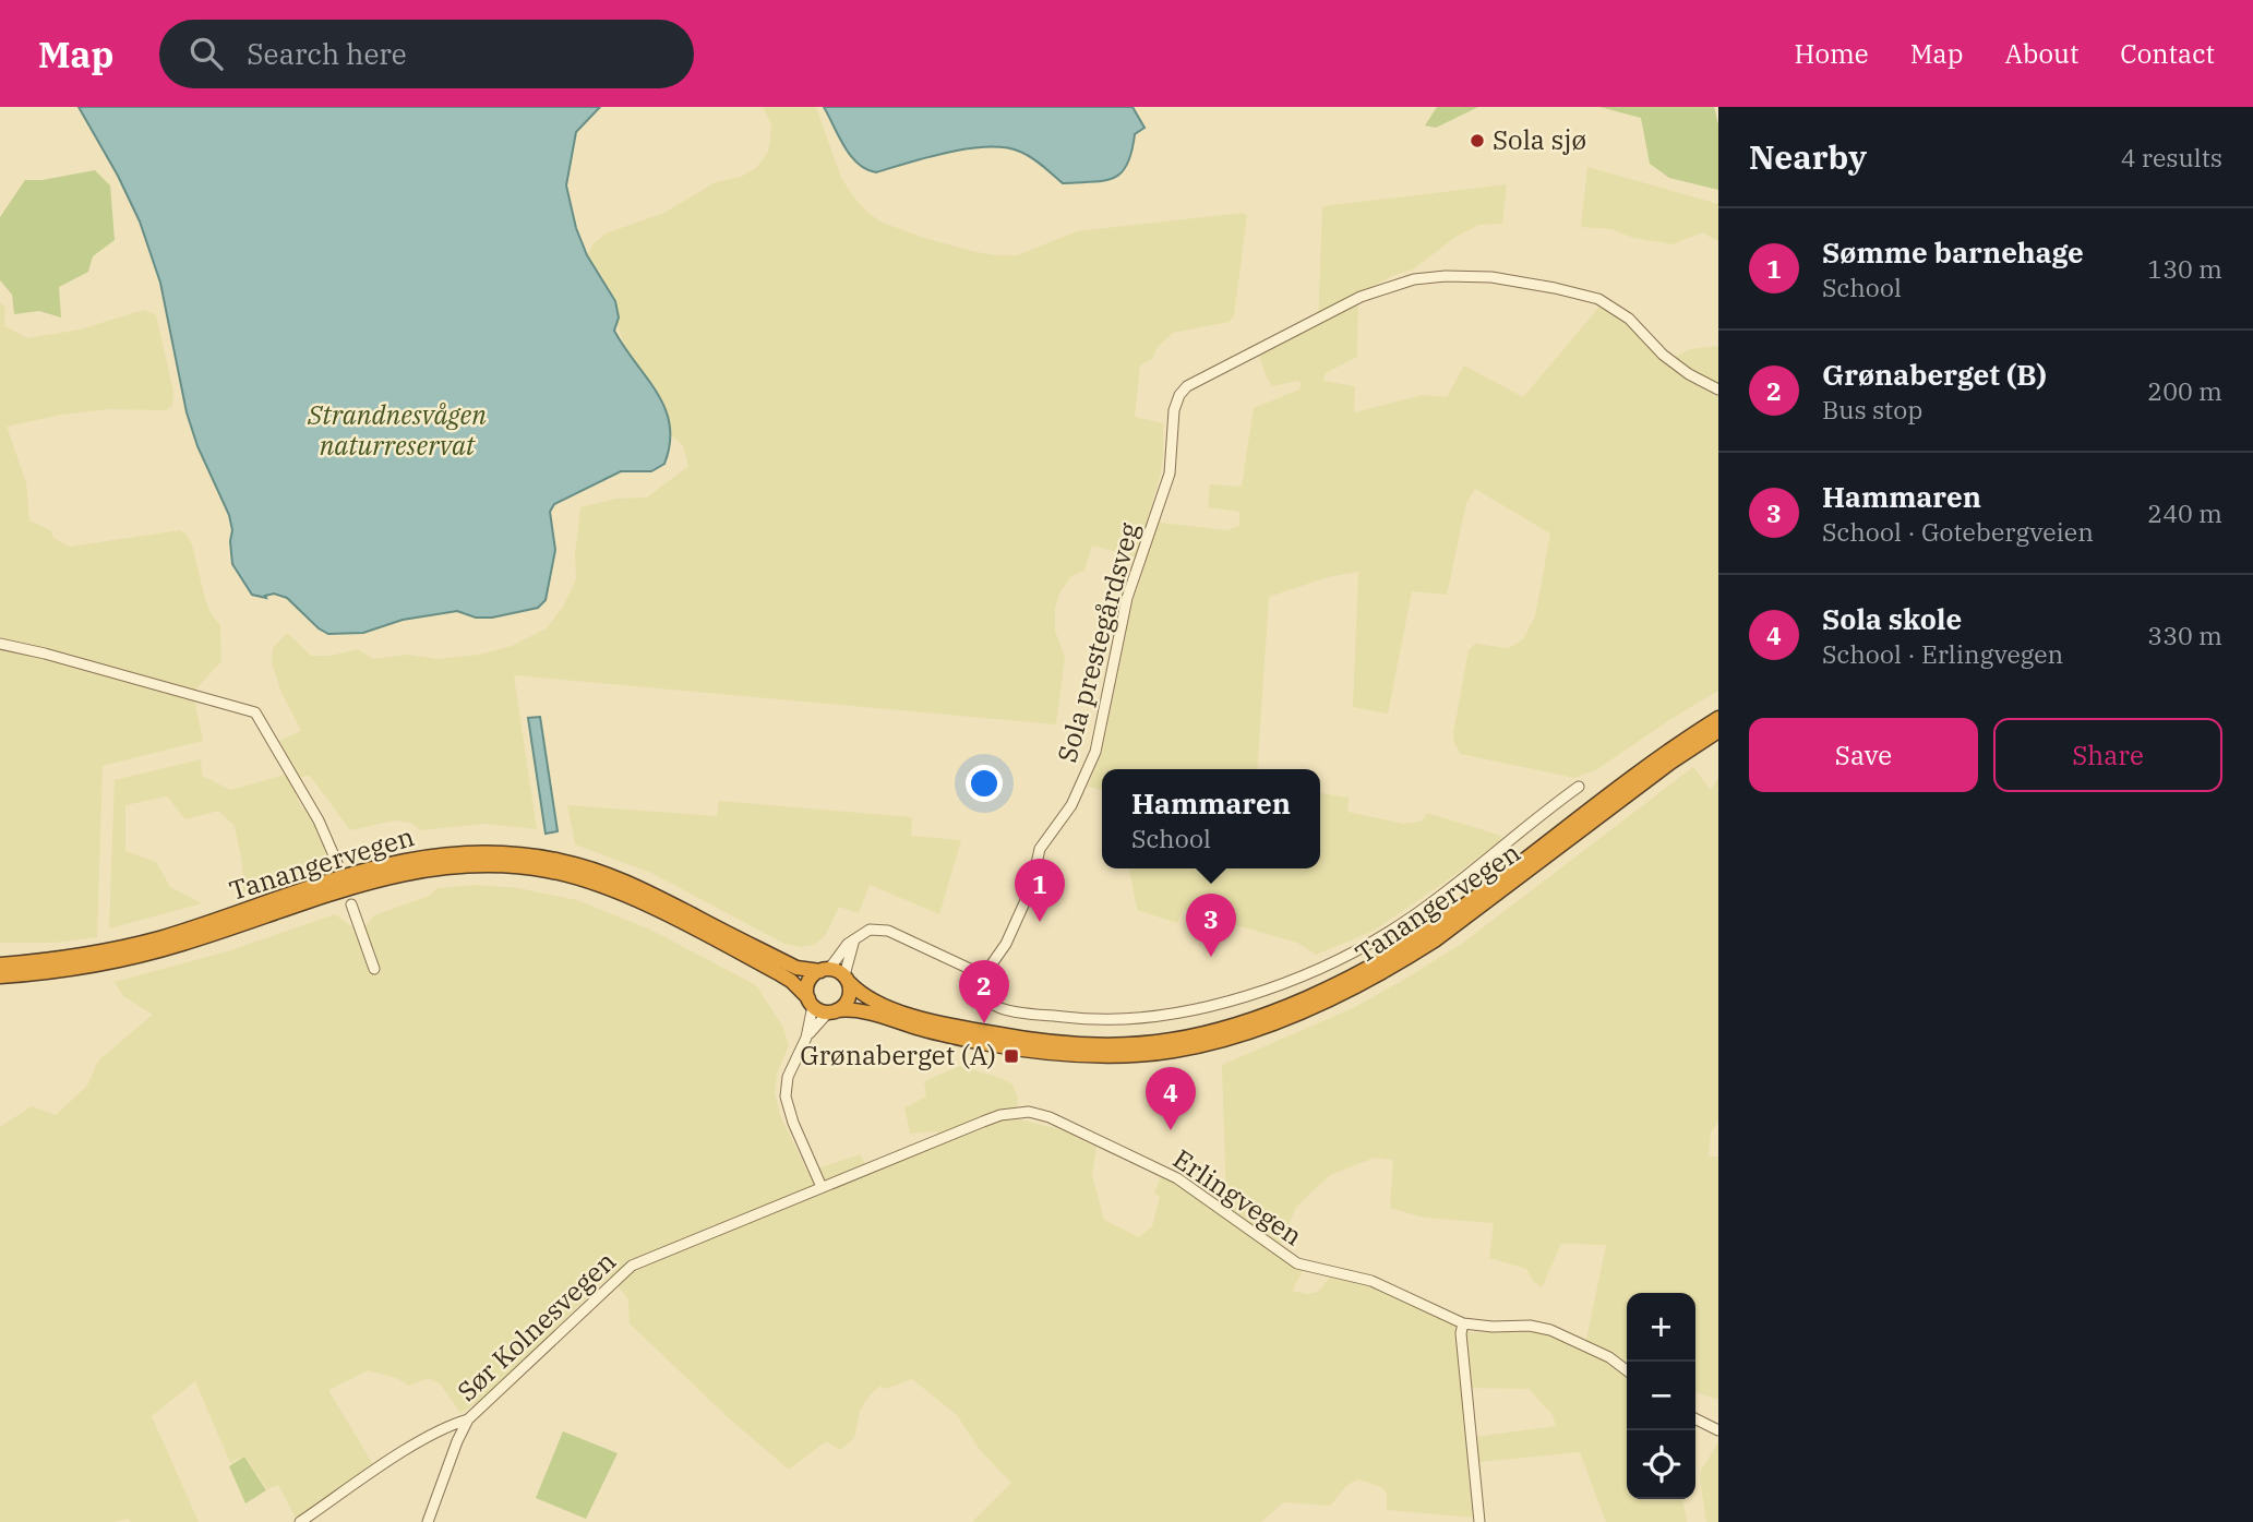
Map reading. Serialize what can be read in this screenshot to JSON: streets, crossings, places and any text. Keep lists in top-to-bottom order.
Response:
{
  "streets": {
    "highway": ["Tanangervegen"],
    "street": ["Sola prestegårdsveg", "Erlingvegen", "Sør Kolnesvegen"]
  },
  "crossings": [
    ["Erlingvegen", "Sør Kolnesvegen"]
  ],
  "parks": ["Strandnesvågen naturreservat"],
  "places": {
    "other": ["Sola sjø"],
    "transit": ["Grønaberget (A)"]
  },
  "page": {
    "header": "Map",
    "search": "Search here",
    "nav": [
      "Home",
      "Map",
      "About",
      "Contact"
    ],
    "heading": ["Nearby", "4 results"],
    "list": [
      {
        "mark": "1",
        "name": "Sømme barnehage",
        "note": "School",
        "value": "130 m"
      },
      {
        "mark": "2",
        "name": "Grønaberget (B)",
        "note": "Bus stop",
        "value": "200 m"
      },
      {
        "mark": "3",
        "name": "Hammaren",
        "note": "School · Gotebergveien",
        "value": "240 m"
      },
      {
        "mark": "4",
        "name": "Sola skole",
        "note": "School · Erlingvegen",
        "value": "330 m"
      }
    ],
    "buttons": ["Save", "Share"],
    "popup": ["Hammaren", "School"],
    "pins": [
      "1",
      "3",
      "2",
      "4"
    ],
    "map_buttons": ["+", "−"]
  }
}
